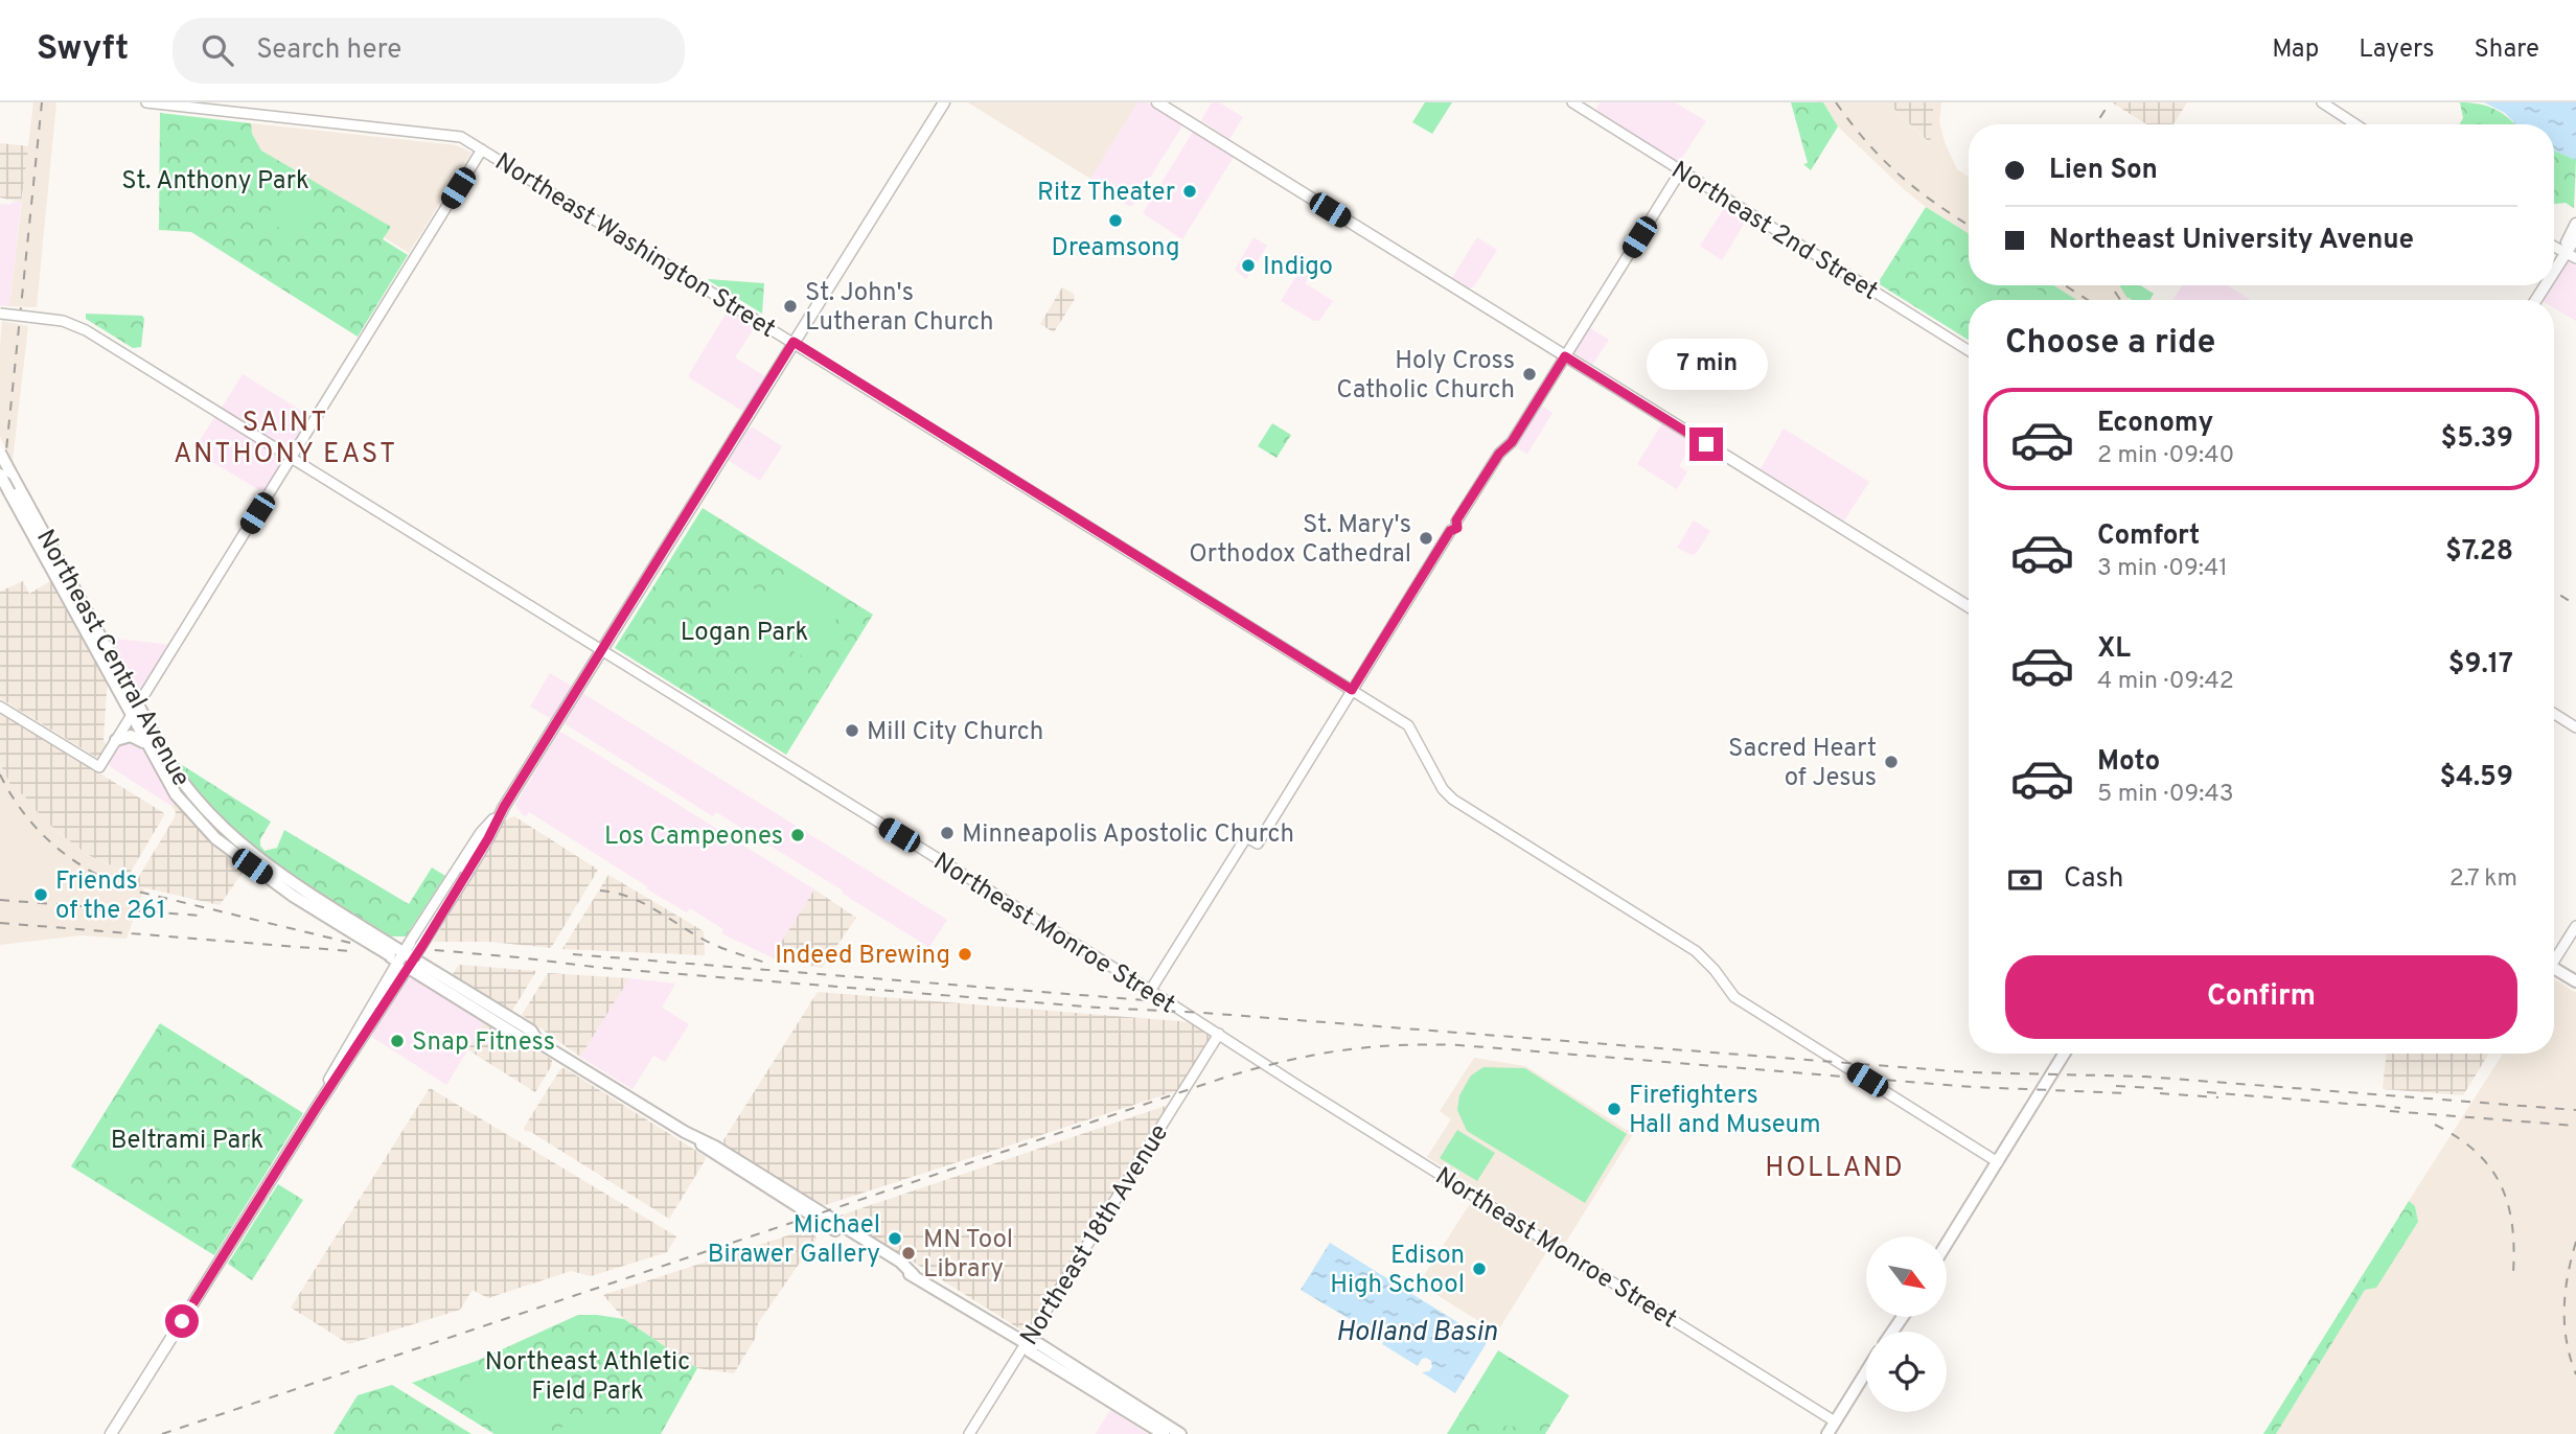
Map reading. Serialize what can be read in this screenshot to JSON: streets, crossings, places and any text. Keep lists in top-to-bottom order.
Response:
{
  "streets": {
    "main road": ["Northeast Central Avenue"],
    "street": [
      "Northeast 2nd Street",
      "Northeast Washington Street",
      "Northeast Monroe Street",
      "Northeast 18th Avenue"
    ]
  },
  "crossings": [
    ["Northeast Central Avenue", "Northeast 18th Avenue"],
    ["Northeast Monroe Street", "Northeast 18th Avenue"]
  ],
  "districts": ["SAINT ANTHONY EAST", "HOLLAND"],
  "water": ["Holland Basin"],
  "parks": [
    "St. Anthony Park",
    "Logan Park",
    "Beltrami Park",
    "Northeast Athletic Field Park"
  ],
  "places": [
    "Ritz Theater",
    "Dreamsong",
    "Indigo",
    "St. John's Lutheran Church",
    "Holy Cross Catholic Church",
    "St. Mary's Orthodox Cathedral",
    "Mill City Church",
    "Sacred Heart of Jesus",
    "Minneapolis Apostolic Church",
    "Los Campeones",
    "Friends of the 261",
    "Indeed Brewing",
    "Snap Fitness",
    "Firefighters Hall and Museum",
    "Michael Birawer Gallery",
    "MN Tool Library",
    "Edison High School"
  ],
  "north": "bottom right",
  "page": {
    "header": "Swyft",
    "search": "Search here",
    "nav": ["Map", "Layers", "Share"],
    "banner": ["Lien Son", "Northeast University Avenue"],
    "heading": "Choose a ride",
    "bubble": "7 min",
    "list": [
      {
        "name": "Economy",
        "note": "2 min · 09:40",
        "value": "$5.39"
      },
      {
        "name": "Comfort",
        "note": "3 min · 09:41",
        "value": "$7.28"
      },
      {
        "name": "XL",
        "note": "4 min · 09:42",
        "value": "$9.17"
      },
      {
        "name": "Moto",
        "note": "5 min · 09:43",
        "value": "$4.59"
      }
    ],
    "pay": ["Cash", "2.7 km"],
    "buttons": "Confirm"
  }
}
